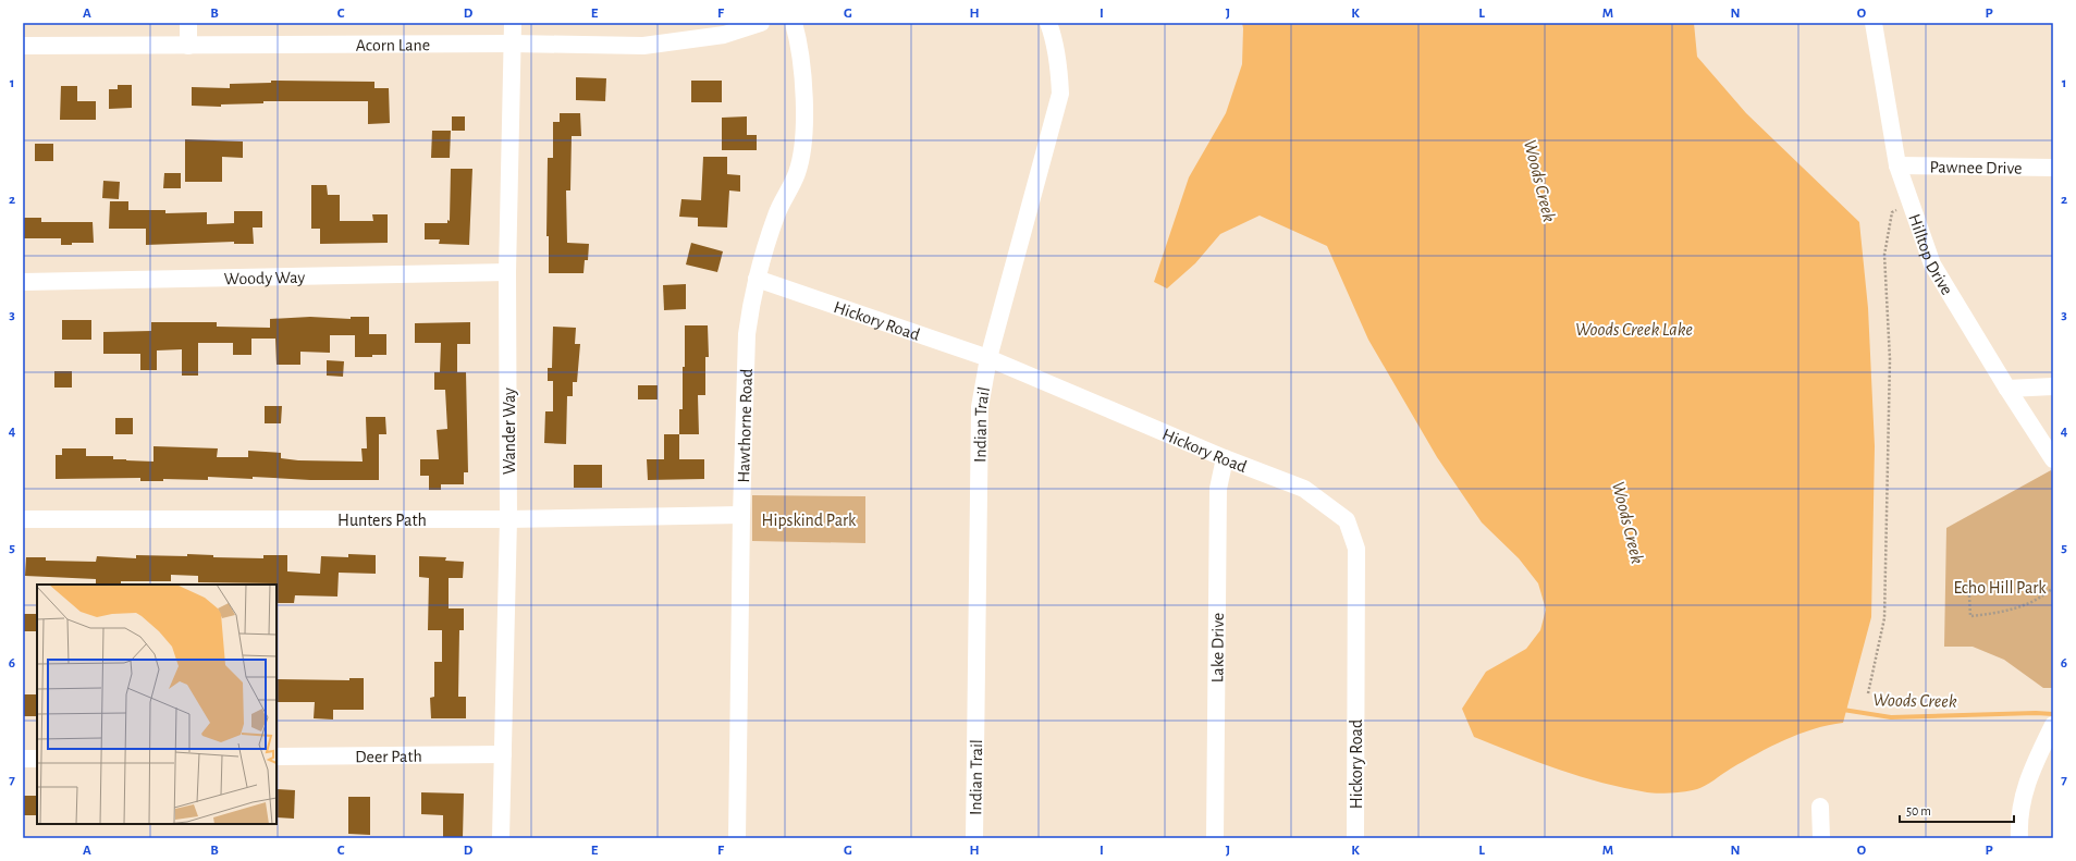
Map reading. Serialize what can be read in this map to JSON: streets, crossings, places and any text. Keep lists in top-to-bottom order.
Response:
{
  "streets": {
    "street": [
      "Acorn Lane",
      "Pawnee Drive",
      "Hilltop Drive",
      "Woody Way",
      "Hickory Road",
      "Indian Trail",
      "Hawthorne Road",
      "Wander Way",
      "Hunters Path",
      "Lake Drive",
      "Deer Path"
    ]
  },
  "crossings": [
    ["Acorn Lane", "Wander Way"],
    ["Pawnee Drive", "Hilltop Drive"],
    ["Woody Way", "Wander Way"],
    ["Hickory Road", "Indian Trail"],
    ["Hickory Road", "Hawthorne Road"],
    ["Hickory Road", "Lake Drive"],
    ["Hawthorne Road", "Hunters Path"],
    ["Wander Way", "Hunters Path"],
    ["Wander Way", "Deer Path"]
  ],
  "water": ["Woods Creek", "Woods Creek Lake"],
  "parks": ["Hipskind Park", "Echo Hill Park"],
  "scale_bar": "50 m",
  "grid": {
    "columns": [
      "A",
      "B",
      "C",
      "D",
      "E",
      "F",
      "G",
      "H",
      "I",
      "J",
      "K",
      "L",
      "M",
      "N",
      "O",
      "P"
    ],
    "rows": [
      "1",
      "2",
      "3",
      "4",
      "5",
      "6",
      "7"
    ]
  }
}
